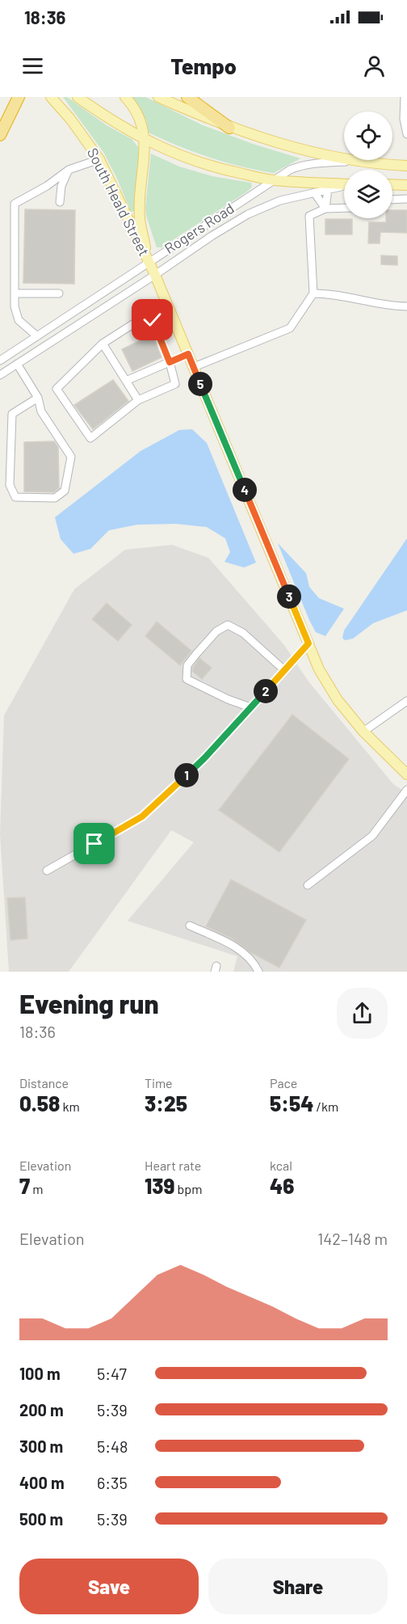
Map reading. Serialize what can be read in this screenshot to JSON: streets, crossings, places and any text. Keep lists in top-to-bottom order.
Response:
{
  "streets": {
    "main road": ["South Heald Street"],
    "street": ["Rogers Road"]
  },
  "crossings": [
    ["South Heald Street", "Rogers Road"]
  ],
  "page": {
    "status": "18:36",
    "header": "Tempo",
    "pins": [
      "5",
      "4",
      "3",
      "2",
      "1"
    ],
    "heading": ["Evening run", "18:36"],
    "stats": [
      ["Distance", "0.58 km"],
      ["Time", "3:25"],
      ["Pace", "5:54 /km"],
      ["Elevation", "7 m"],
      ["Heart rate", "139 bpm"],
      ["kcal", "46"]
    ],
    "chart": ["Elevation", "142–148 m"],
    "list": [
      {
        "name": "100 m",
        "note": "5:47"
      },
      {
        "name": "200 m",
        "note": "5:39"
      },
      {
        "name": "300 m",
        "note": "5:48"
      },
      {
        "name": "400 m",
        "note": "6:35"
      },
      {
        "name": "500 m",
        "note": "5:39"
      }
    ],
    "buttons": ["Save", "Share"]
  }
}
